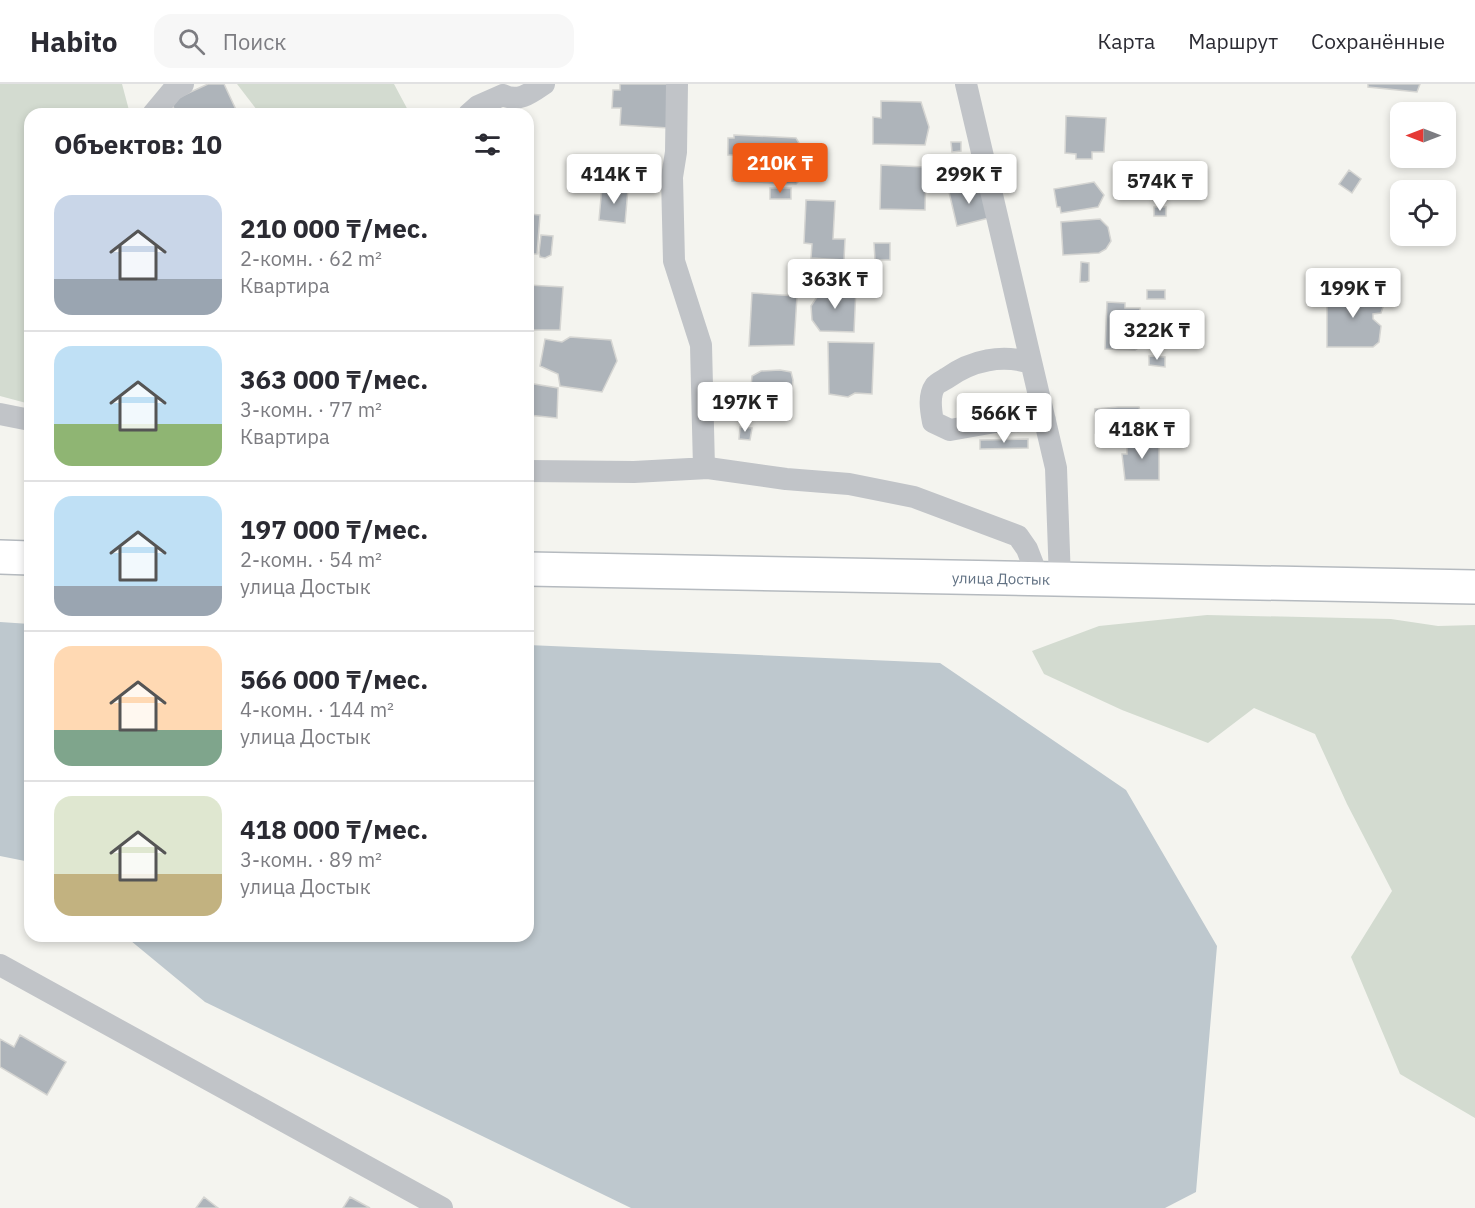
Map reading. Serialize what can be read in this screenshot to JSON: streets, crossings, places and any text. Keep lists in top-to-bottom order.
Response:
{
  "streets": {
    "main road": ["улица Достык"]
  },
  "north": "left",
  "page": {
    "header": "Habito",
    "search": "Поиск",
    "nav": ["Карта", "Маршрут", "Сохранённые"],
    "heading": "Объектов: 10",
    "price": [
      "210K ₸",
      "414K ₸",
      "299K ₸",
      "574K ₸",
      "363K ₸",
      "199K ₸",
      "322K ₸",
      "197K ₸",
      "566K ₸",
      "418K ₸"
    ],
    "list": [
      {
        "name": "210 000 ₸/мес.",
        "note": "2-комн. · 62 m² · Квартира"
      },
      {
        "name": "363 000 ₸/мес.",
        "note": "3-комн. · 77 m² · Квартира"
      },
      {
        "name": "197 000 ₸/мес.",
        "note": "2-комн. · 54 m² · улица Достык"
      },
      {
        "name": "566 000 ₸/мес.",
        "note": "4-комн. · 144 m² · улица Достык"
      },
      {
        "name": "418 000 ₸/мес.",
        "note": "3-комн. · 89 m² · улица Достык"
      }
    ]
  }
}
